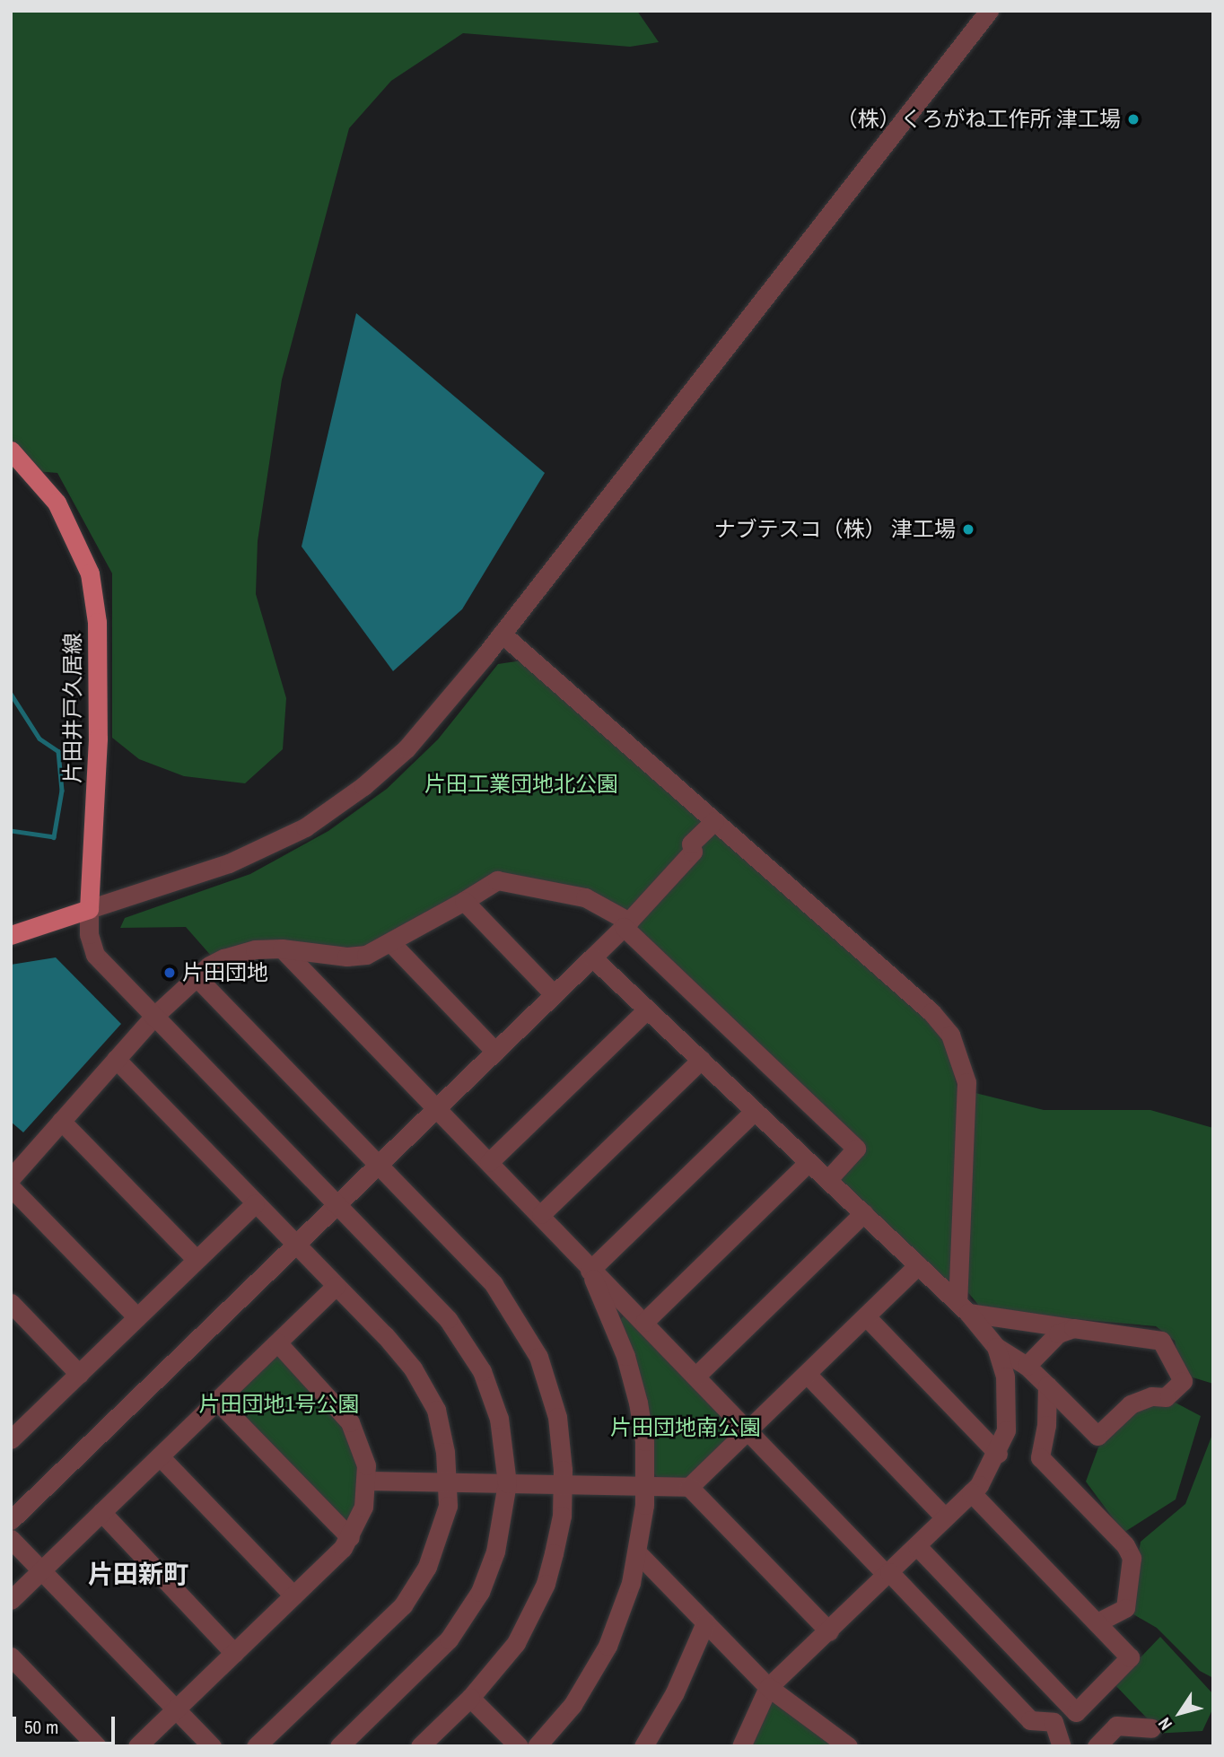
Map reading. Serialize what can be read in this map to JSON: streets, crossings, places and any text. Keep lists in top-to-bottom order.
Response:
{
  "streets": {
    "main road": ["片田井戸久居線"]
  },
  "districts": ["片田新町"],
  "parks": ["片田工業団地北公園", "片田団地1号公園", "片田団地南公園"],
  "places": ["（株）くろがね工作所 津工場", "ナブテスコ（株） 津工場", "片田団地"],
  "scale_bar": "50 m",
  "north": "bottom left"
}
